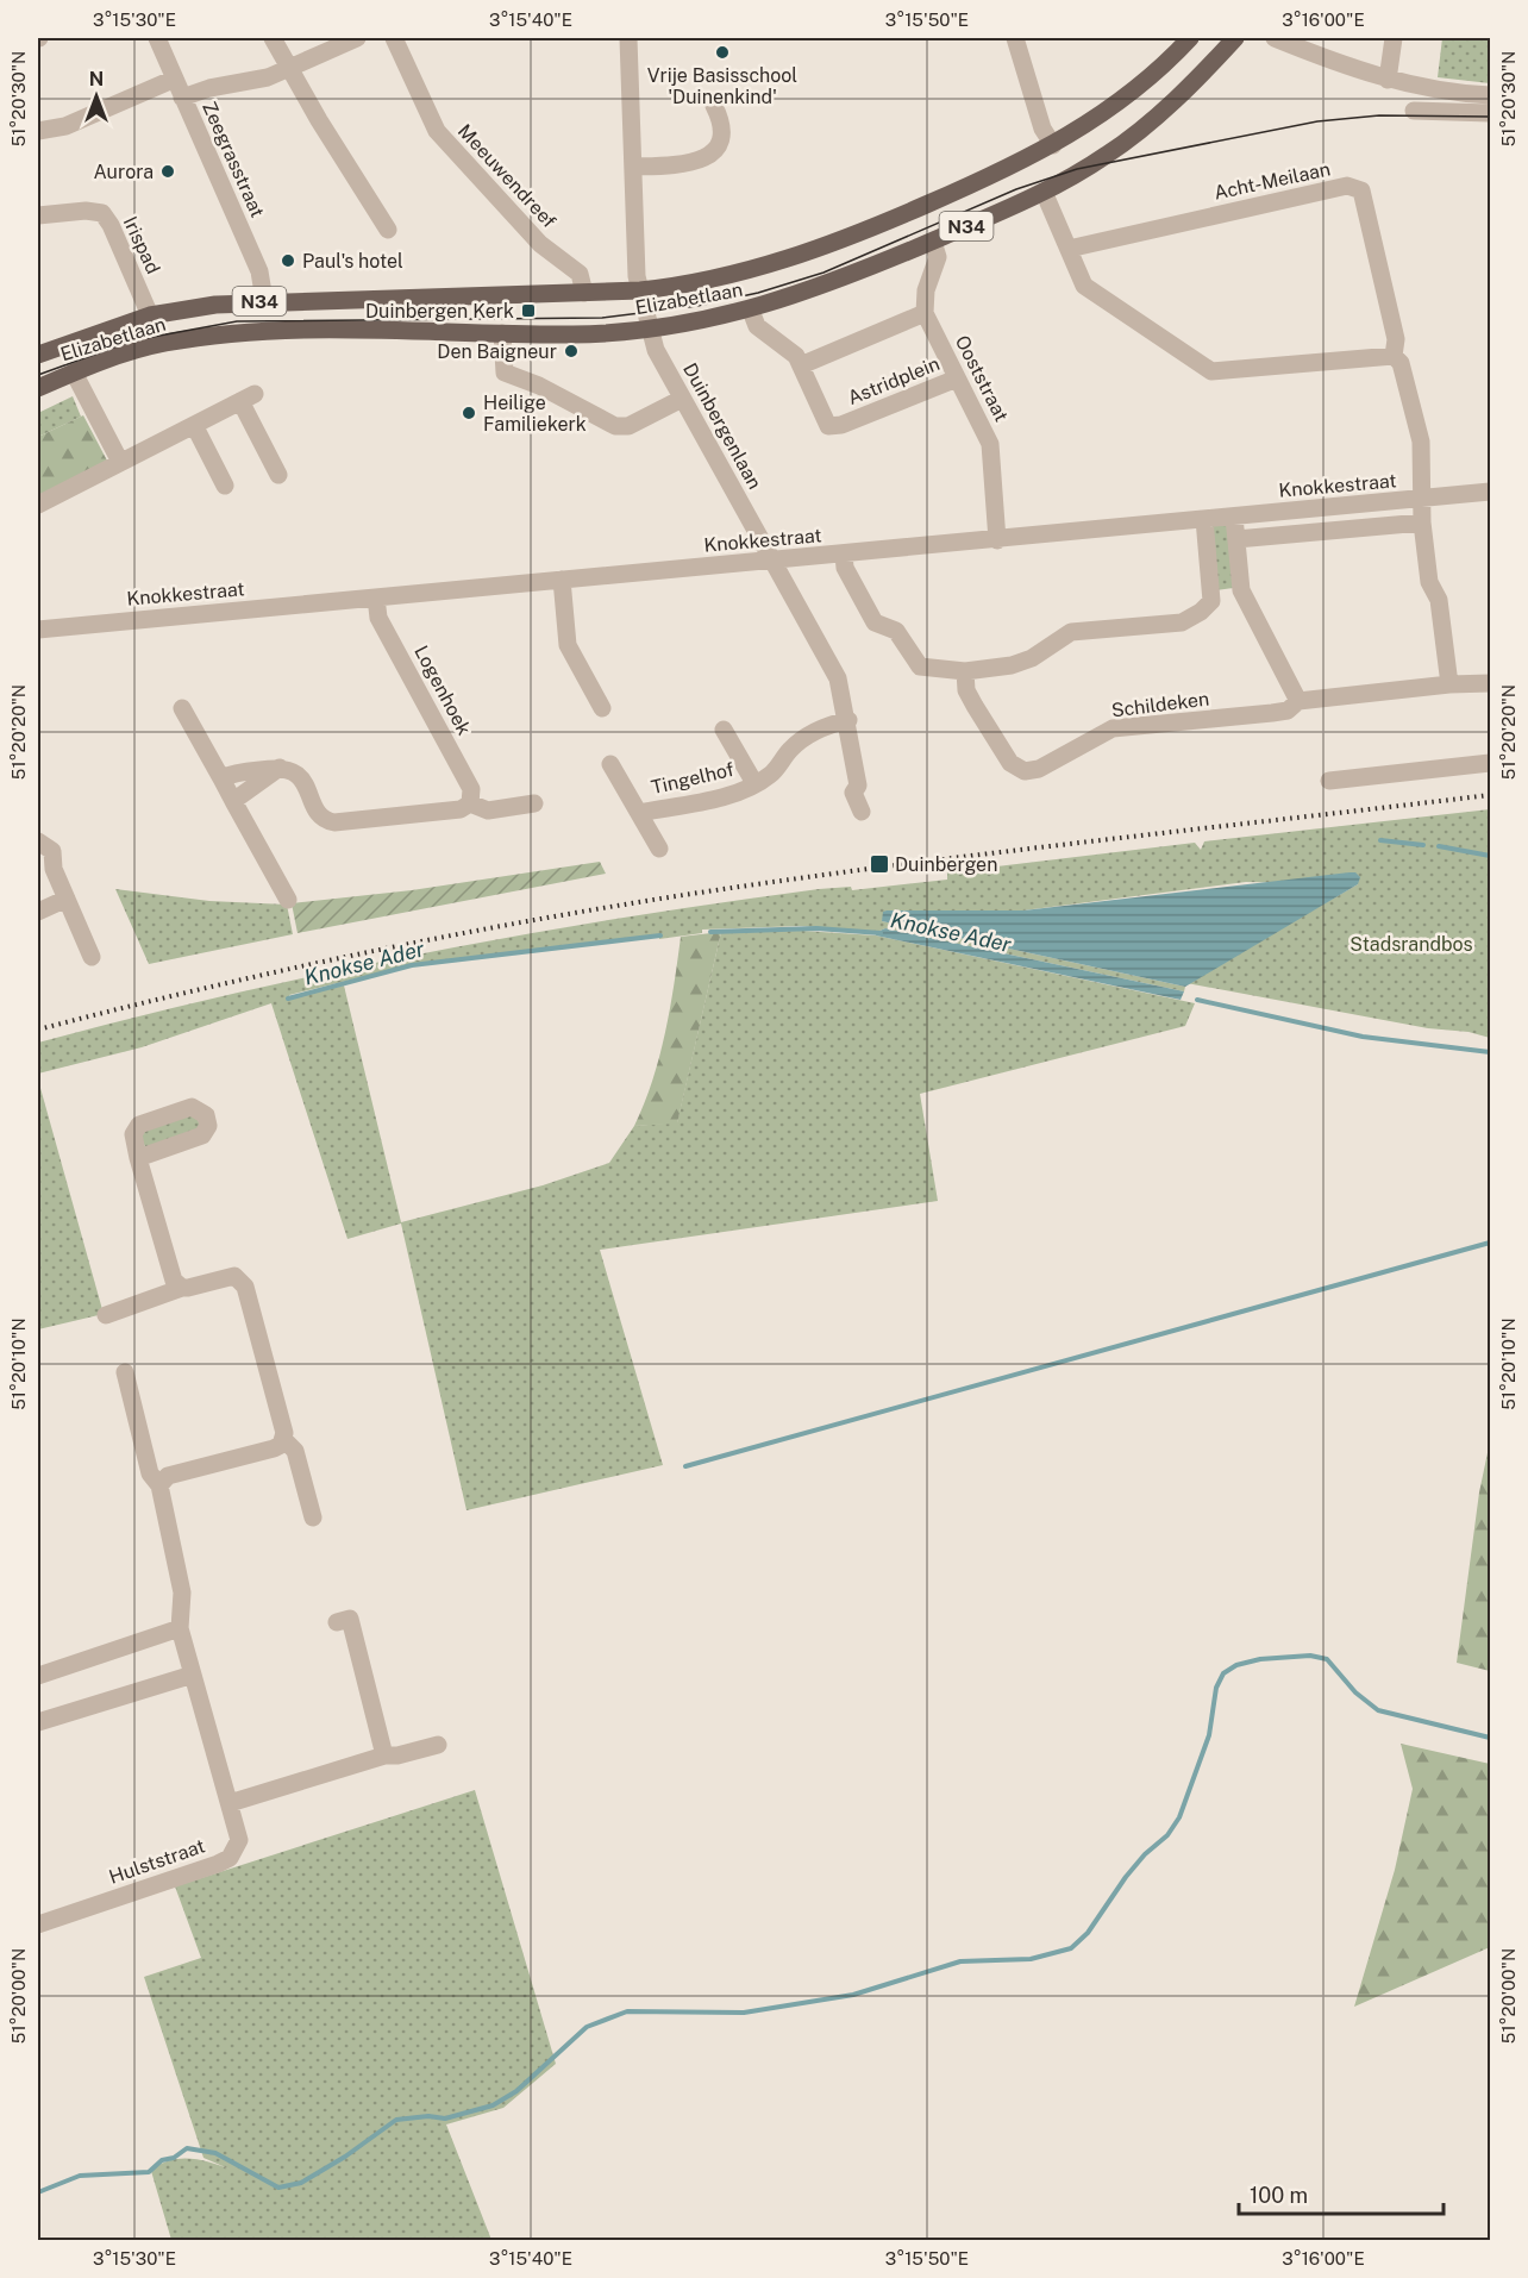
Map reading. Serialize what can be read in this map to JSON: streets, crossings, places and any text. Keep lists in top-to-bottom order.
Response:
{
  "streets": {
    "main road": ["N34", "Elizabetlaan"],
    "street": [
      "Zeegrasstraat",
      "Meeuwendreef",
      "Acht-Meilaan",
      "Irispad",
      "Ooststraat",
      "Astridplein",
      "Duinbergenlaan",
      "Knokkestraat",
      "Logenhoek",
      "Schildeken",
      "Tingelhof",
      "Hulststraat"
    ]
  },
  "crossings": [
    ["Zeegrasstraat", "Elizabetlaan"],
    ["Meeuwendreef", "Elizabetlaan"],
    ["Acht-Meilaan", "Knokkestraat"],
    ["Irispad", "Elizabetlaan"],
    ["Elizabetlaan", "Astridplein"],
    ["Elizabetlaan", "Duinbergenlaan"],
    ["Ooststraat", "Astridplein"],
    ["Ooststraat", "Knokkestraat"],
    ["Duinbergenlaan", "Knokkestraat"],
    ["Duinbergenlaan", "Tingelhof"],
    ["Knokkestraat", "Logenhoek"]
  ],
  "water": ["Knokse Ader"],
  "parks": ["Stadsrandbos"],
  "places": {
    "other": [
      "Vrije Basisschool 'Duinenkind'",
      "Aurora",
      "Paul's hotel",
      "Den Baigneur",
      "Heilige Familiekerk"
    ],
    "transit": ["Duinbergen Kerk", "Duinbergen"]
  },
  "scale_bar": "100 m",
  "north": "top",
  "coordinates": [
    "3°15'30\"E",
    "3°15'40\"E",
    "3°15'50\"E",
    "3°16'00\"E",
    "51°20'30\"N",
    "51°20'20\"N",
    "51°20'10\"N",
    "51°20'00\"N"
  ]
}
